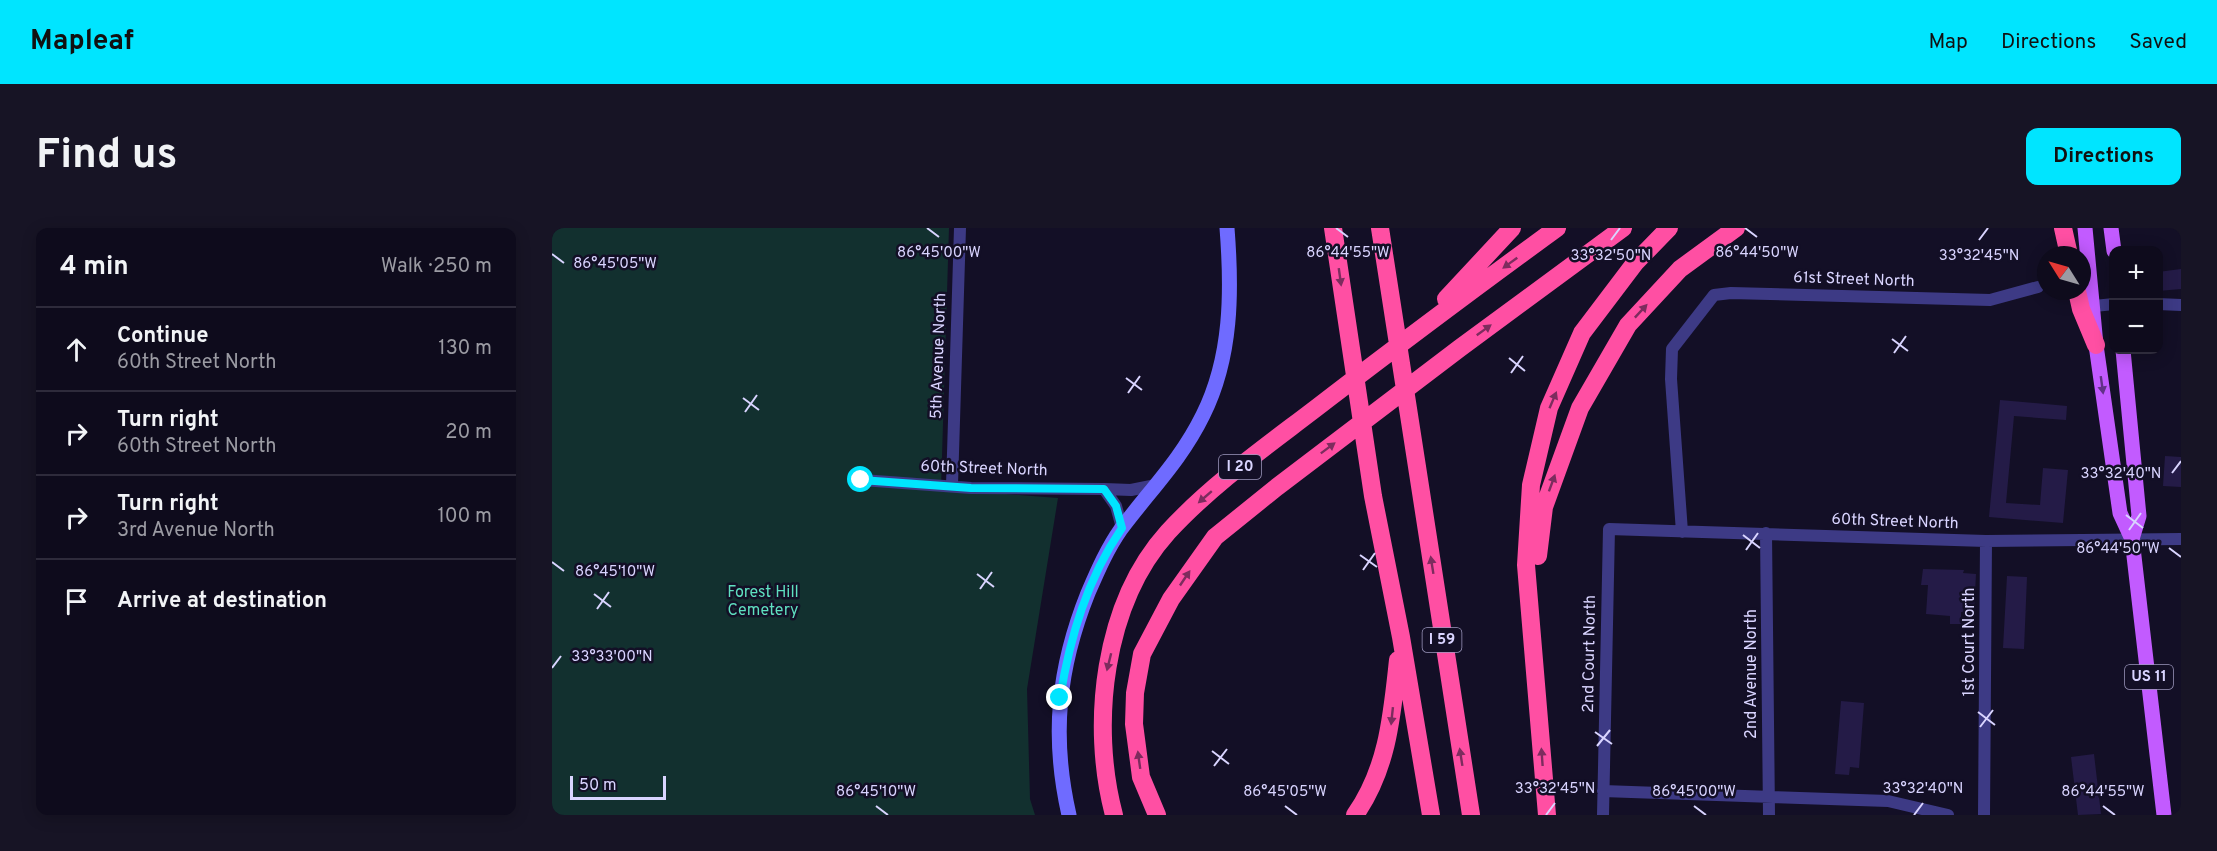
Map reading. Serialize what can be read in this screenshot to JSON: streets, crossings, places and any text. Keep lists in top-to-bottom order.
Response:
{
  "streets": {
    "highway": ["I 20", "I 59"],
    "main road": ["US 11"],
    "street": [
      "61st Street North",
      "5th Avenue North",
      "60th Street North",
      "1st Court North",
      "2nd Court North",
      "2nd Avenue North"
    ]
  },
  "crossings": [
    ["61st Street North", "60th Street North"],
    ["5th Avenue North", "60th Street North"],
    ["60th Street North", "1st Court North"],
    ["60th Street North", "2nd Court North"],
    ["60th Street North", "2nd Avenue North"],
    ["60th Street North", "US 11"]
  ],
  "parks": ["Forest Hill Cemetery"],
  "scale_bar": "50 m",
  "north": "top left",
  "page": {
    "header": "Mapleaf",
    "nav": ["Map", "Directions", "Saved"],
    "buttons": "Directions",
    "title": "Find us",
    "heading": ["4 min", "Walk · 250 m"],
    "map_buttons": ["+", "−"],
    "list": [
      ["Continue", "60th Street North", "130 m"],
      ["Turn right", "60th Street North", "20 m"],
      ["Turn right", "3rd Avenue North", "100 m"],
      "Arrive at destination"
    ],
    "scale": "50 m"
  },
  "coordinates": [
    "86°45'00\"W",
    "86°44'55\"W",
    "86°44'50\"W",
    "33°32'50\"N",
    "33°32'45\"N",
    "86°45'05\"W",
    "33°32'40\"N",
    "86°45'10\"W",
    "33°33'00\"N"
  ]
}
